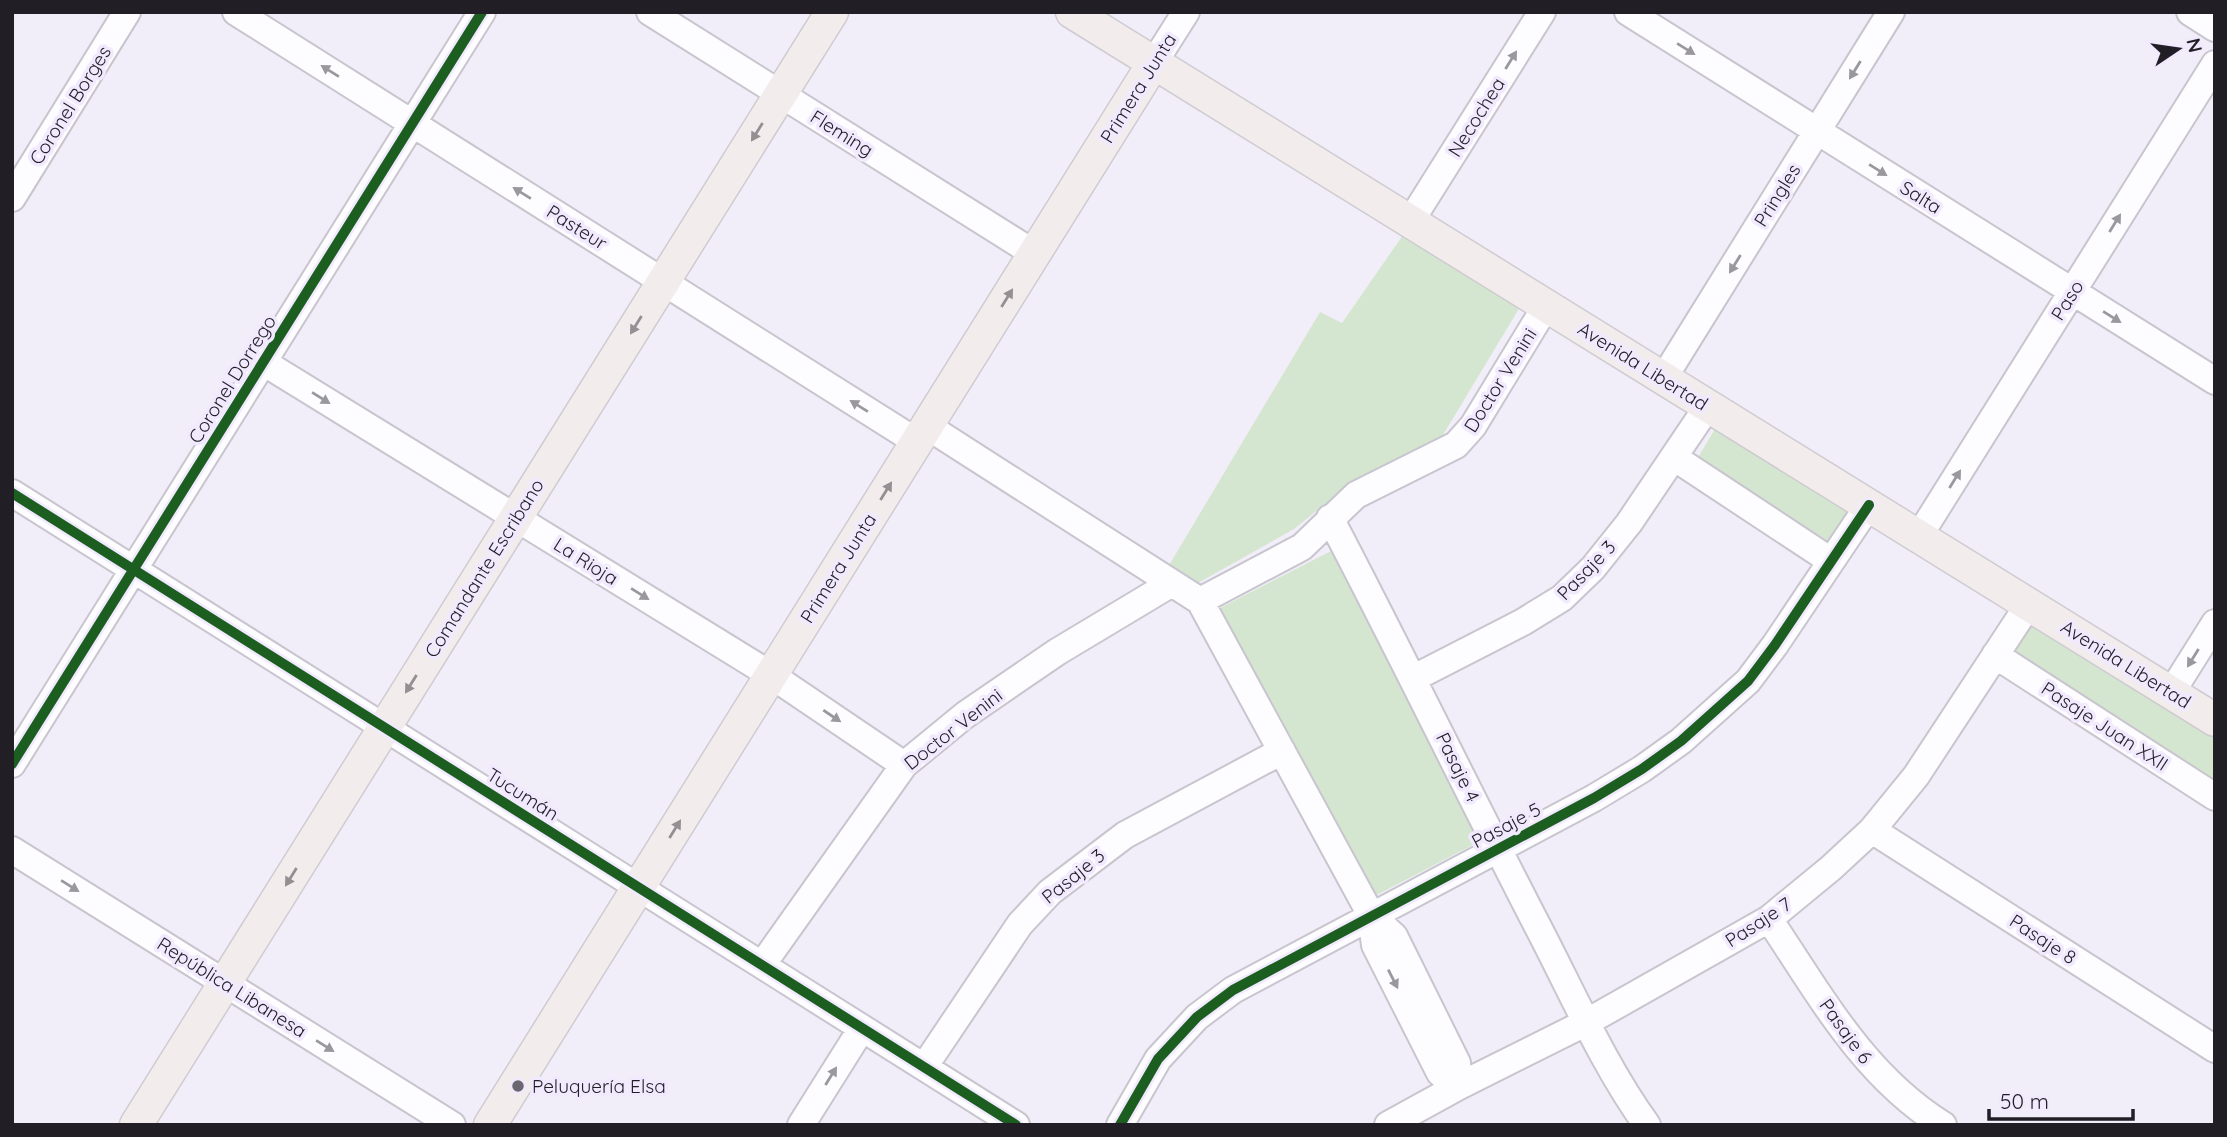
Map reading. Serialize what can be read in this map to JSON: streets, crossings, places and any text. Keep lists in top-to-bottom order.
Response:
{
  "streets": {
    "main road": ["Primera Junta", "Avenida Libertad", "Comandante Escribano"],
    "street": [
      "Coronel Borges",
      "Necochea",
      "Fleming",
      "Pringles",
      "Salta",
      "Pasteur",
      "Paso",
      "Coronel Dorrego",
      "Doctor Venini",
      "La Rioja",
      "Pasaje 3",
      "Pasaje Juan XXII",
      "Pasaje 4",
      "Tucumán",
      "Pasaje 5",
      "Pasaje 7",
      "Pasaje 8",
      "República Libanesa",
      "Pasaje 6"
    ]
  },
  "crossings": [
    ["Primera Junta", "Fleming"],
    ["Primera Junta", "Pasteur"],
    ["Primera Junta", "Avenida Libertad"],
    ["Primera Junta", "La Rioja"],
    ["Primera Junta", "Tucumán"],
    ["Necochea", "Avenida Libertad"],
    ["Fleming", "Comandante Escribano"],
    ["Pringles", "Salta"],
    ["Pringles", "Avenida Libertad"],
    ["Salta", "Paso"],
    ["Pasteur", "Coronel Dorrego"],
    ["Pasteur", "Doctor Venini"],
    ["Pasteur", "Comandante Escribano"],
    ["Paso", "Avenida Libertad"],
    ["Avenida Libertad", "Doctor Venini"],
    ["Avenida Libertad", "Pasaje 3"],
    ["Avenida Libertad", "Pasaje 5"],
    ["Avenida Libertad", "Pasaje 7"],
    ["Coronel Dorrego", "La Rioja"],
    ["Coronel Dorrego", "Tucumán"],
    ["Doctor Venini", "La Rioja"],
    ["Doctor Venini", "Pasaje 4"],
    ["Doctor Venini", "Tucumán"],
    ["La Rioja", "Comandante Escribano"],
    ["Comandante Escribano", "Tucumán"],
    ["Comandante Escribano", "República Libanesa"],
    ["Pasaje 3", "Pasaje 4"],
    ["Pasaje 3", "Tucumán"],
    ["Pasaje Juan XXII", "Pasaje 7"],
    ["Pasaje 4", "Pasaje 5"],
    ["Pasaje 4", "Pasaje 7"],
    ["Pasaje 7", "Pasaje 8"],
    ["Pasaje 7", "Pasaje 6"]
  ],
  "one_way": [
    "Primera Junta",
    "Necochea",
    "Pringles",
    "Salta",
    "Pasteur",
    "Paso",
    "La Rioja",
    "Comandante Escribano",
    "República Libanesa"
  ],
  "places": ["Peluquería Elsa"],
  "scale_bar": "50 m",
  "north": "right"
}
